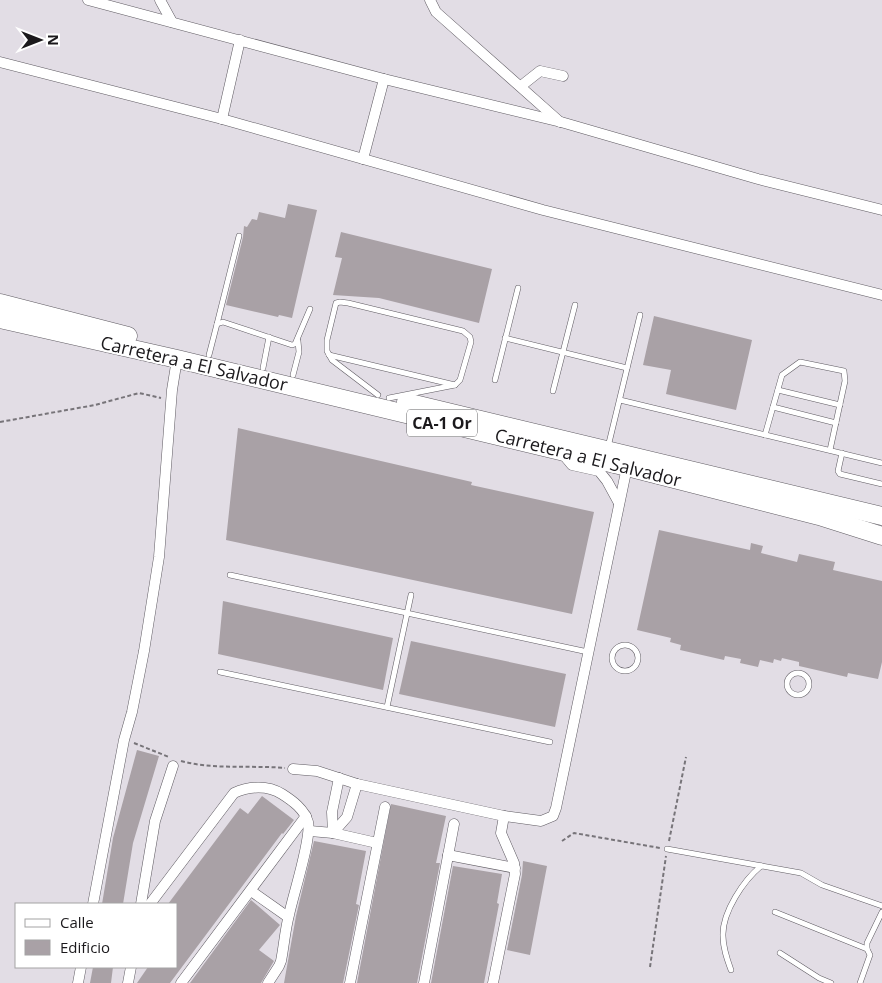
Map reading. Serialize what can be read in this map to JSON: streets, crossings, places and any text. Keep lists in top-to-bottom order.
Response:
{
  "streets": {
    "highway": ["Carretera a El Salvador", "CA-1 Or"]
  },
  "legend": ["Calle", "Edificio"],
  "north": "right"
}
